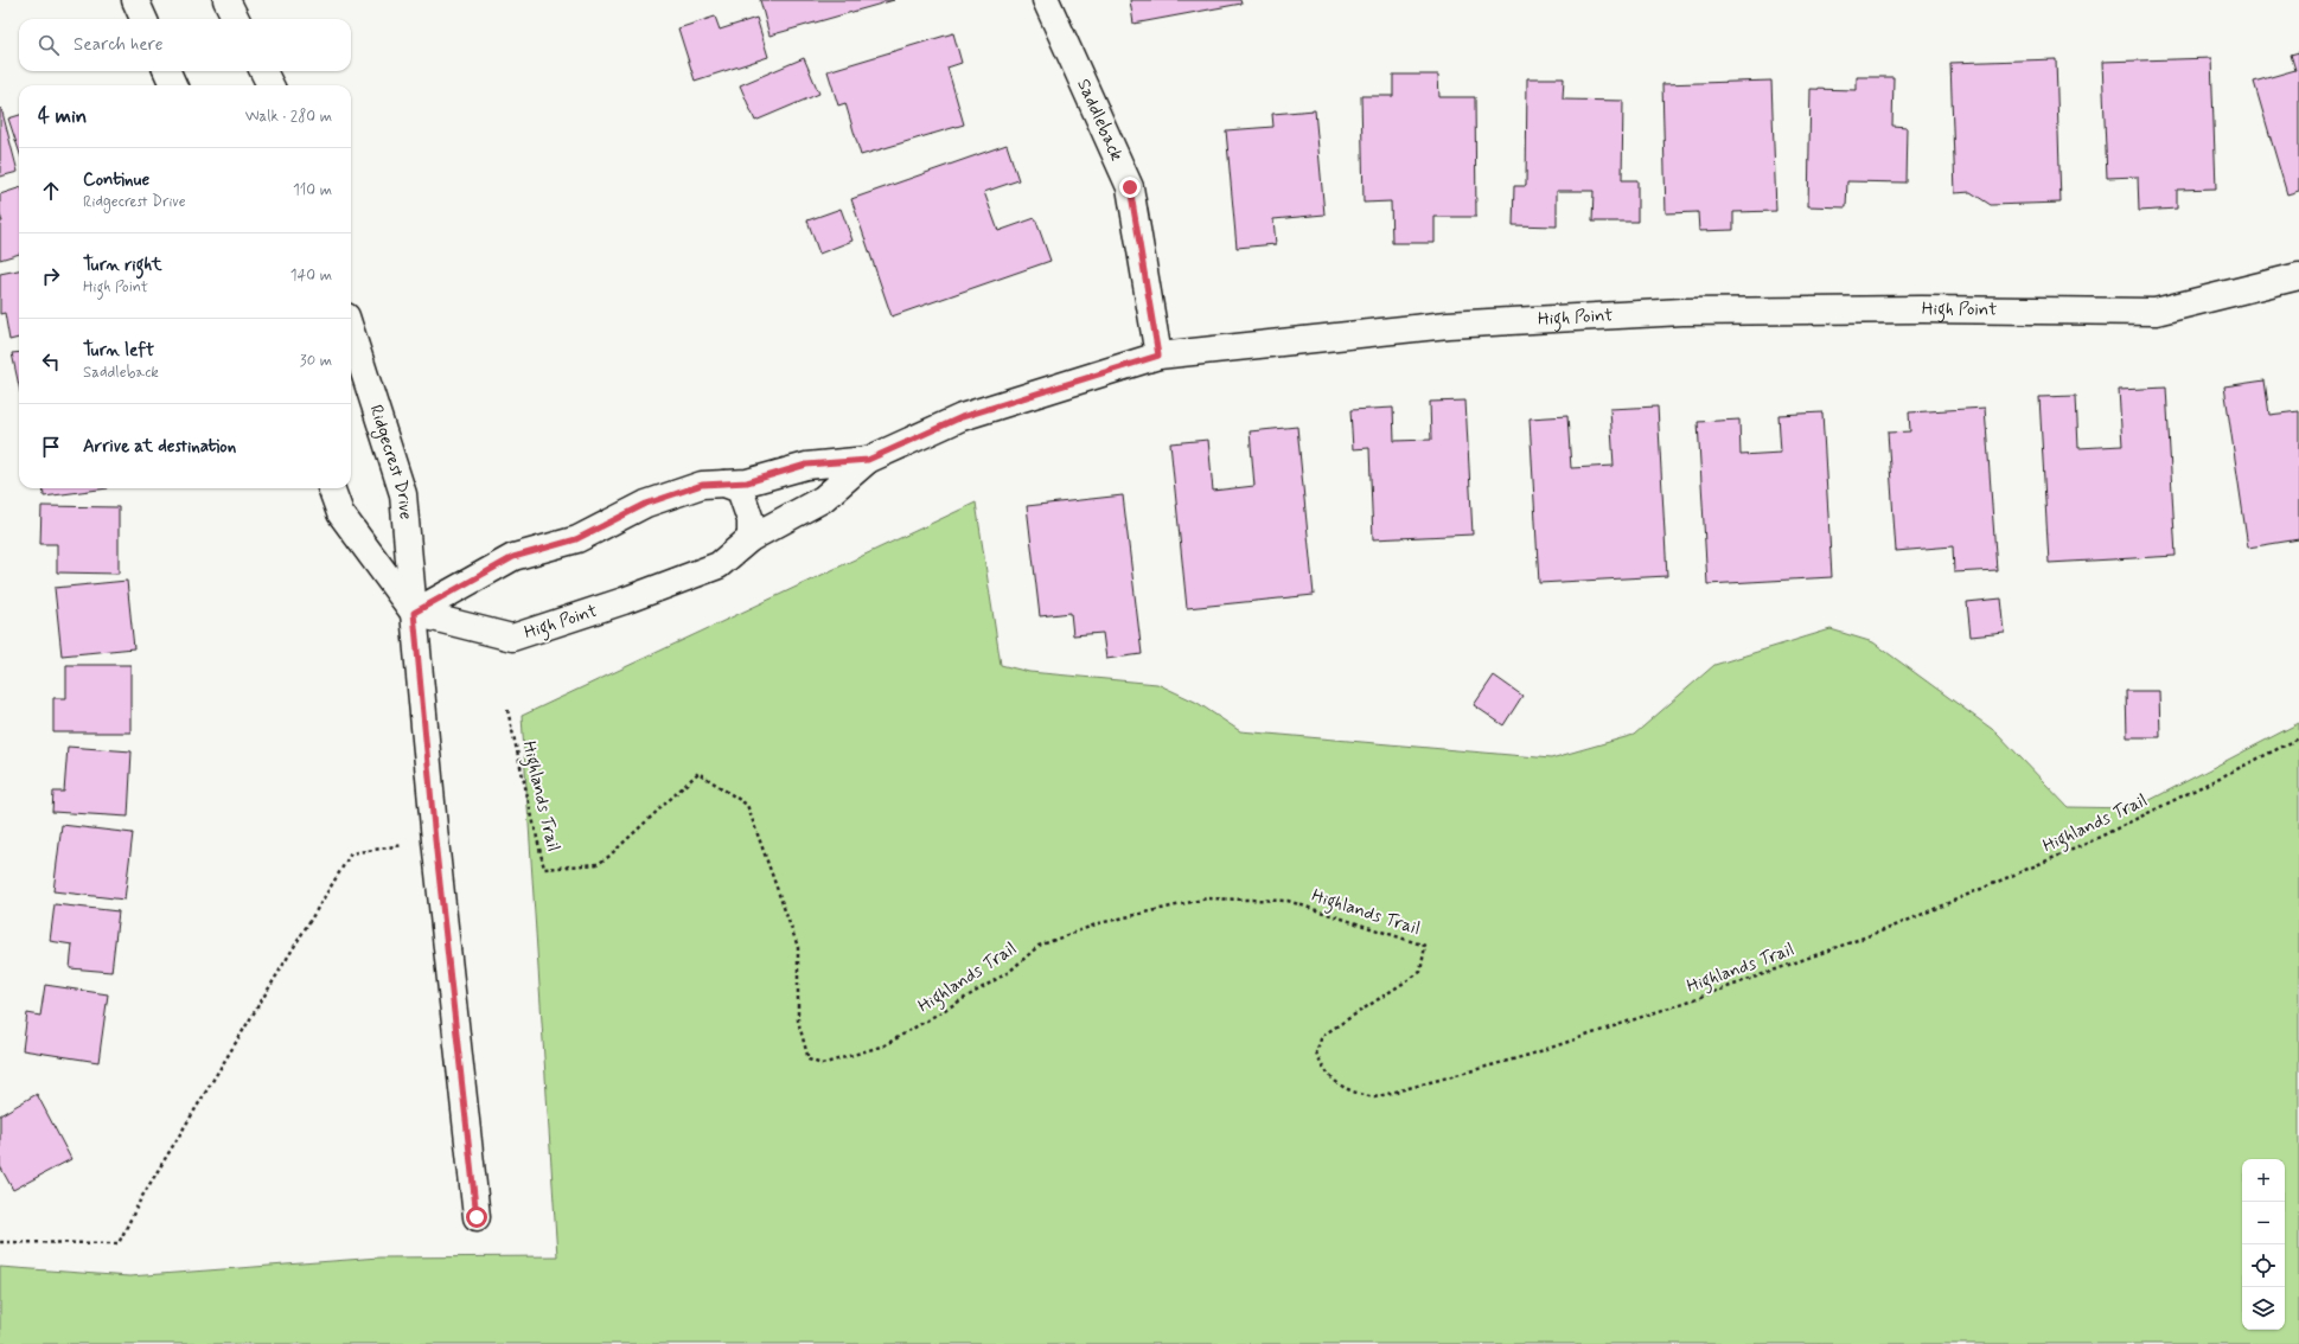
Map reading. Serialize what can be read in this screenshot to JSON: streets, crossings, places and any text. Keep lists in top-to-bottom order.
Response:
{
  "streets": {
    "street": ["Saddleback", "High Point", "Ridgecrest Drive"],
    "path": ["Highlands Trail"]
  },
  "crossings": [
    ["Saddleback", "High Point"],
    ["High Point", "Ridgecrest Drive"]
  ],
  "page": {
    "search": "Search here",
    "heading": ["4 min", "Walk · 280 m"],
    "list": [
      ["Continue", "Ridgecrest Drive", "110 m"],
      ["Turn right", "High Point", "140 m"],
      ["Turn left", "Saddleback", "30 m"],
      "Arrive at destination"
    ],
    "map_buttons": ["+", "−"]
  }
}
